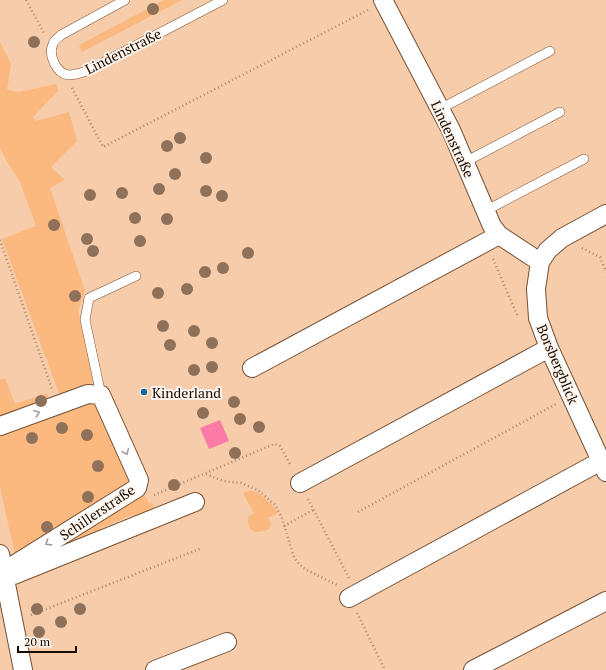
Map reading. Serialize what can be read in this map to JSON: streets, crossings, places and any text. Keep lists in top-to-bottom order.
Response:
{
  "streets": {
    "street": ["Lindenstraße", "Borsbergblick", "Schillerstraße"]
  },
  "crossings": [
    ["Lindenstraße", "Borsbergblick"]
  ],
  "places": ["Kinderland"],
  "scale_bar": "20 m"
}
